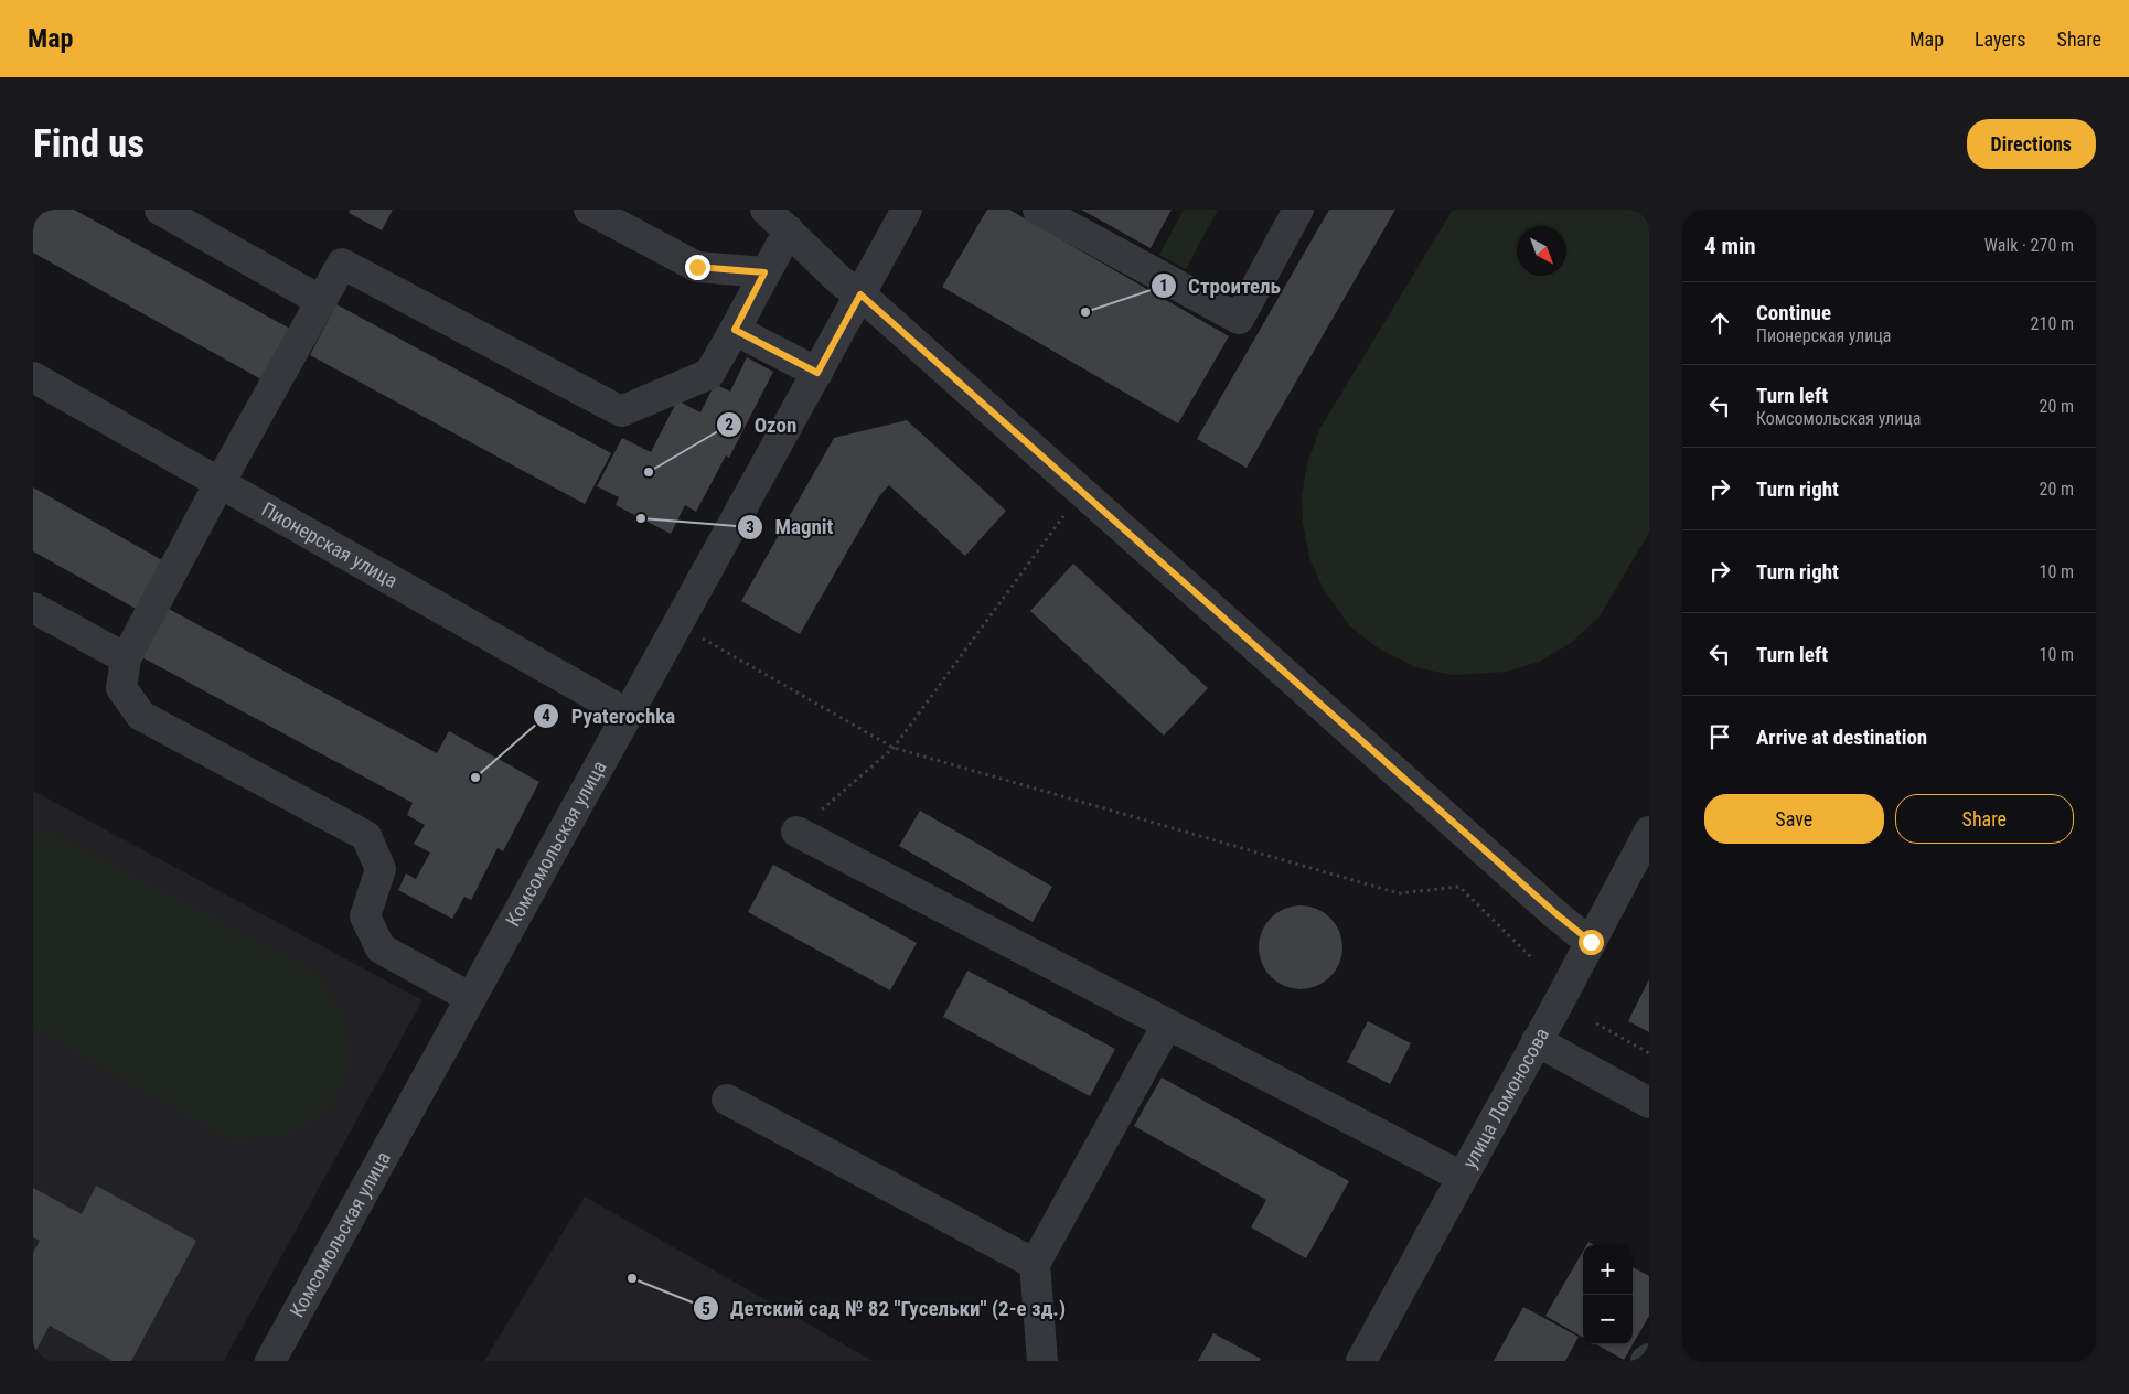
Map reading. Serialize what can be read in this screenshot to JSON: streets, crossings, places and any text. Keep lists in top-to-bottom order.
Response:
{
  "streets": {
    "street": ["Пионерская улица", "Комсомольская улица", "улица Ломоносова"]
  },
  "crossings": [
    ["Пионерская улица", "Комсомольская улица"]
  ],
  "places": [
    "Строитель",
    "Ozon",
    "Magnit",
    "Pyaterochka",
    "Детский сад № 82 \"Гусельки\" (2-е зд.)"
  ],
  "north": "bottom right",
  "page": {
    "header": "Map",
    "nav": ["Map", "Layers", "Share"],
    "buttons": [
      "Directions",
      ["Save", "Share"]
    ],
    "title": "Find us",
    "heading": ["4 min", "Walk · 270 m"],
    "list": [
      ["Continue", "Пионерская улица", "210 m"],
      ["Turn left", "Комсомольская улица", "20 m"],
      ["Turn right", "20 m"],
      ["Turn right", "10 m"],
      ["Turn left", "10 m"],
      "Arrive at destination"
    ],
    "map_buttons": ["+", "−"]
  }
}
